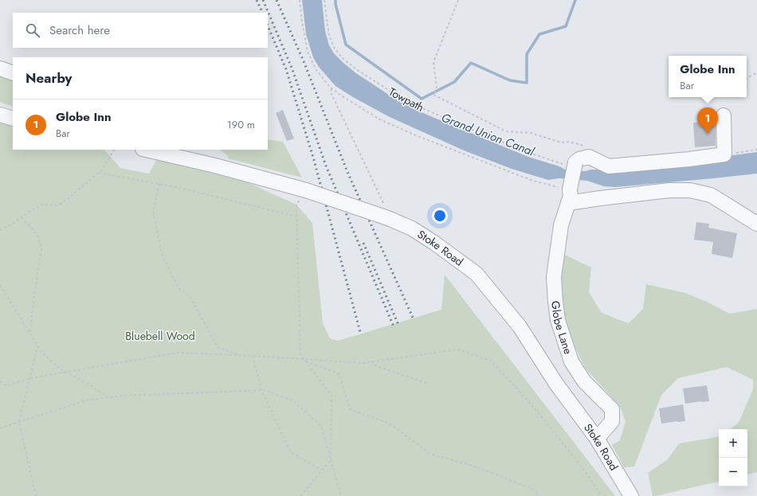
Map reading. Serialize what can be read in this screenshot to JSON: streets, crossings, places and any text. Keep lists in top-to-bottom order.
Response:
{
  "streets": {
    "street": ["Stoke Road", "Globe Lane"],
    "path": ["Towpath"]
  },
  "crossings": [
    ["Towpath", "Globe Lane"],
    ["Stoke Road", "Globe Lane"]
  ],
  "water": ["Grand Union Canal"],
  "parks": ["Bluebell Wood"],
  "page": {
    "search": "Search here",
    "popup": ["Globe Inn", "Bar"],
    "heading": "Nearby",
    "list": [
      {
        "mark": "1",
        "name": "Globe Inn",
        "note": "Bar",
        "value": "190 m"
      }
    ],
    "pins": "1",
    "map_buttons": ["+", "−"]
  }
}
